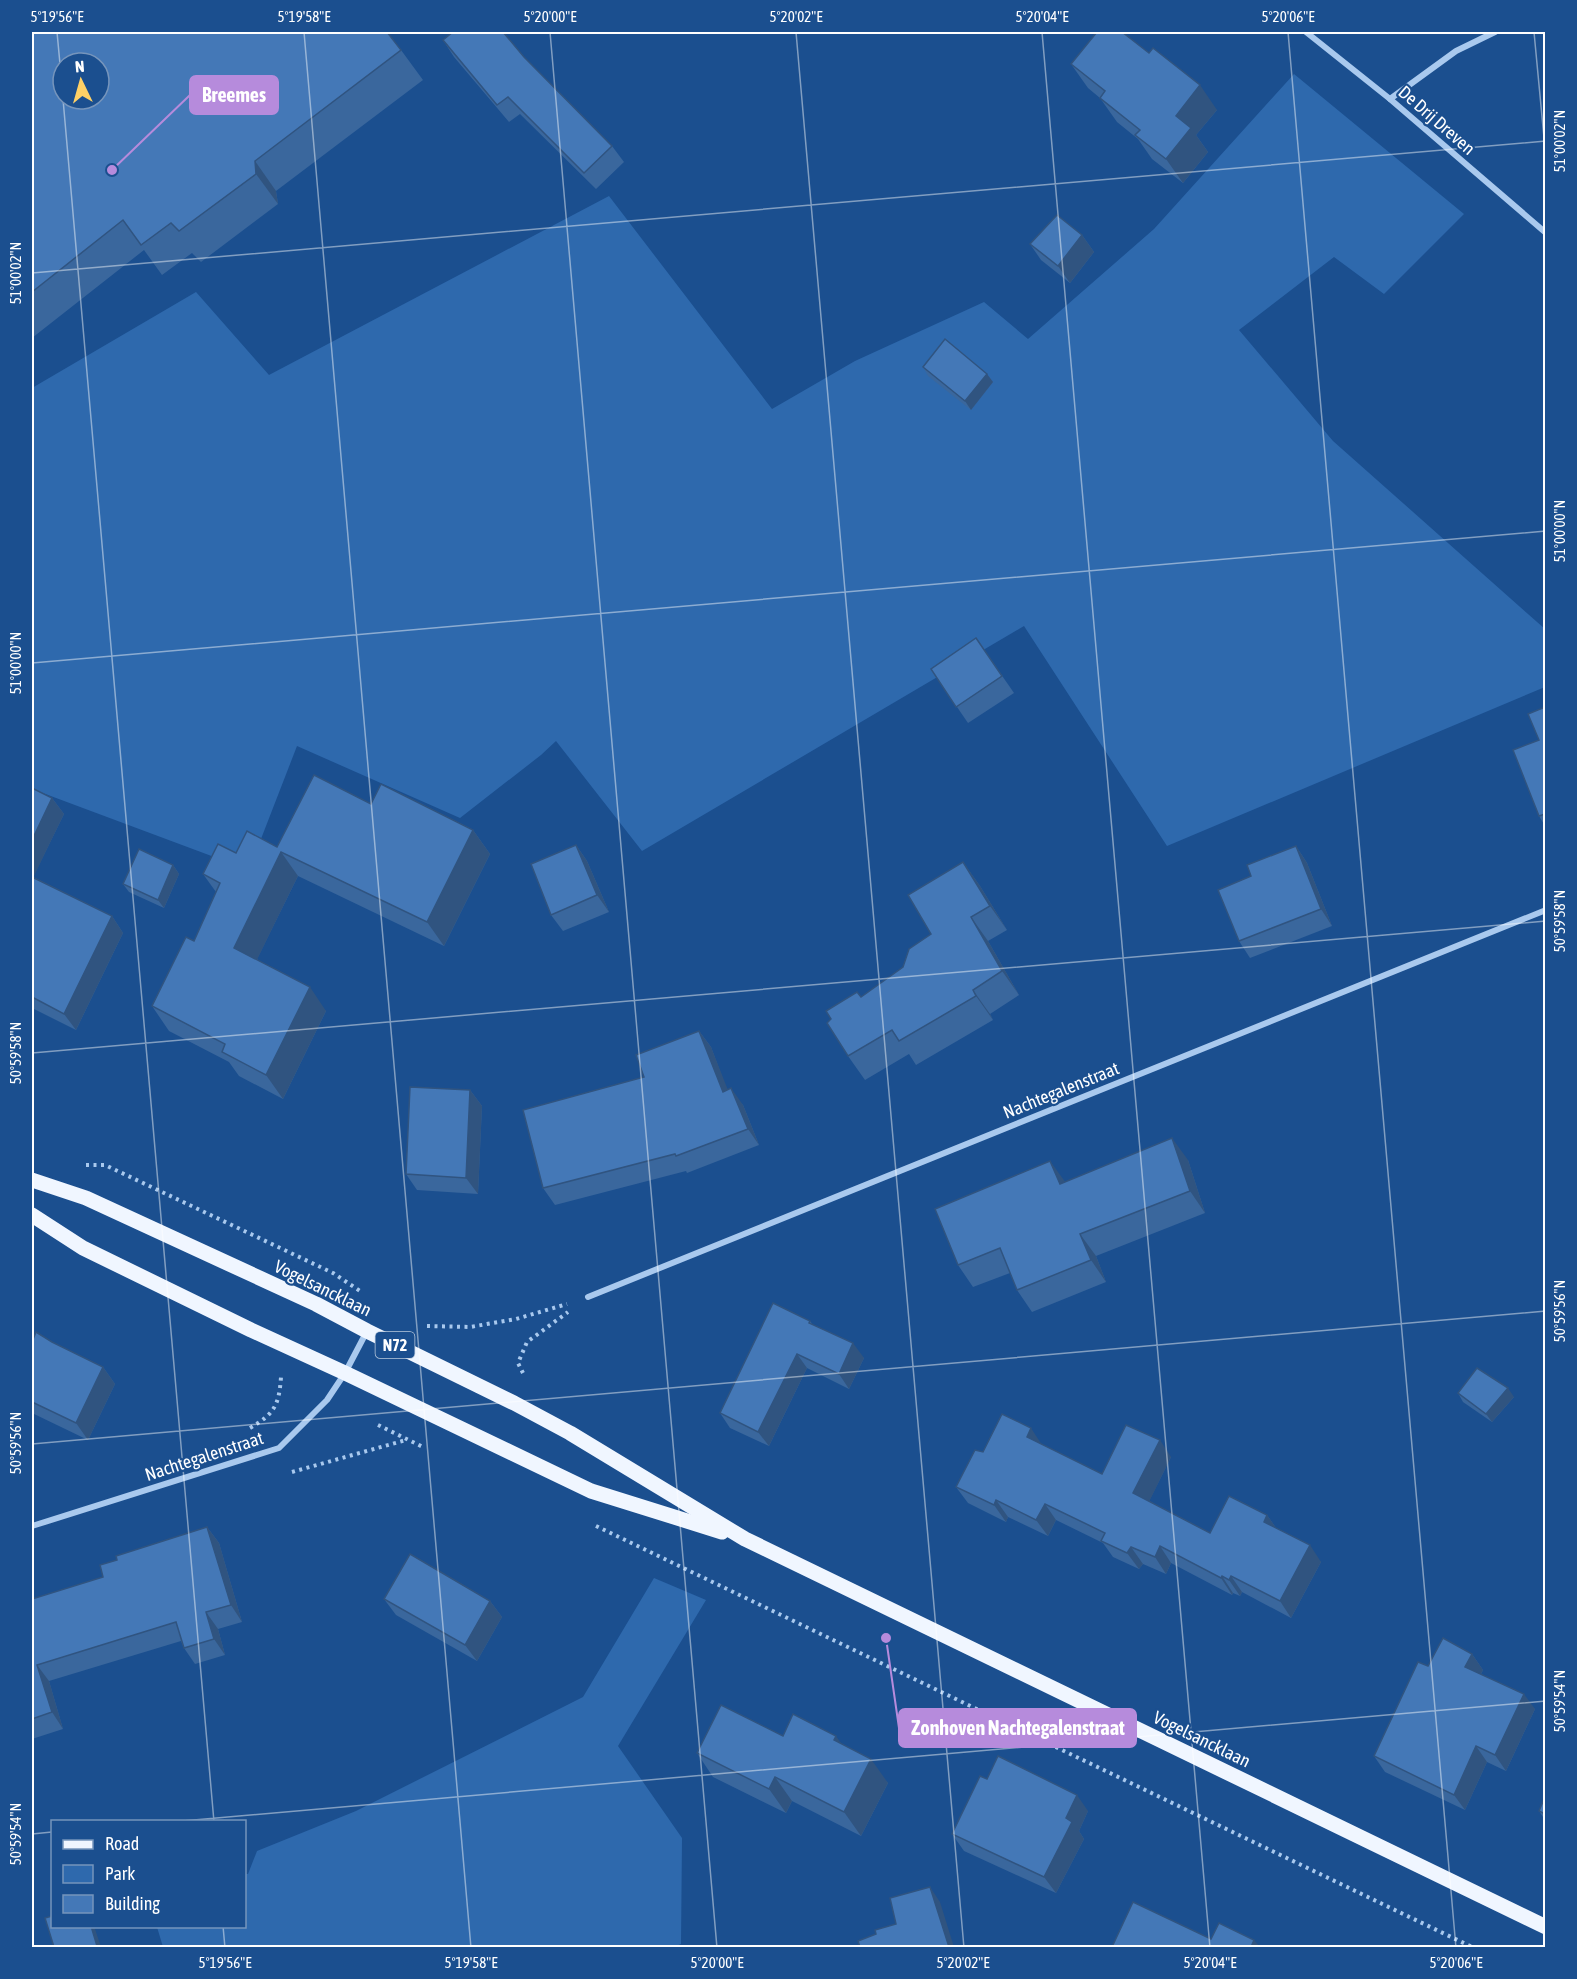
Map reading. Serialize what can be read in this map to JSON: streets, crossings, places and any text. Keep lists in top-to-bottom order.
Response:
{
  "streets": {
    "main road": ["Vogelsancklaan", "N72"],
    "street": ["De Drij Dreven", "Nachtegalenstraat"]
  },
  "crossings": [
    ["Nachtegalenstraat", "Vogelsancklaan"]
  ],
  "places": ["Breemes", "Zonhoven Nachtegalenstraat"],
  "legend": ["Road", "Park", "Building"],
  "north": "top",
  "coordinates": [
    "5°19'56\"E",
    "5°19'58\"E",
    "5°20'00\"E",
    "5°20'02\"E",
    "5°20'04\"E",
    "5°20'06\"E",
    "51°00'02\"N",
    "51°00'00\"N",
    "50°59'58\"N",
    "50°59'56\"N",
    "50°59'54\"N"
  ]
}
